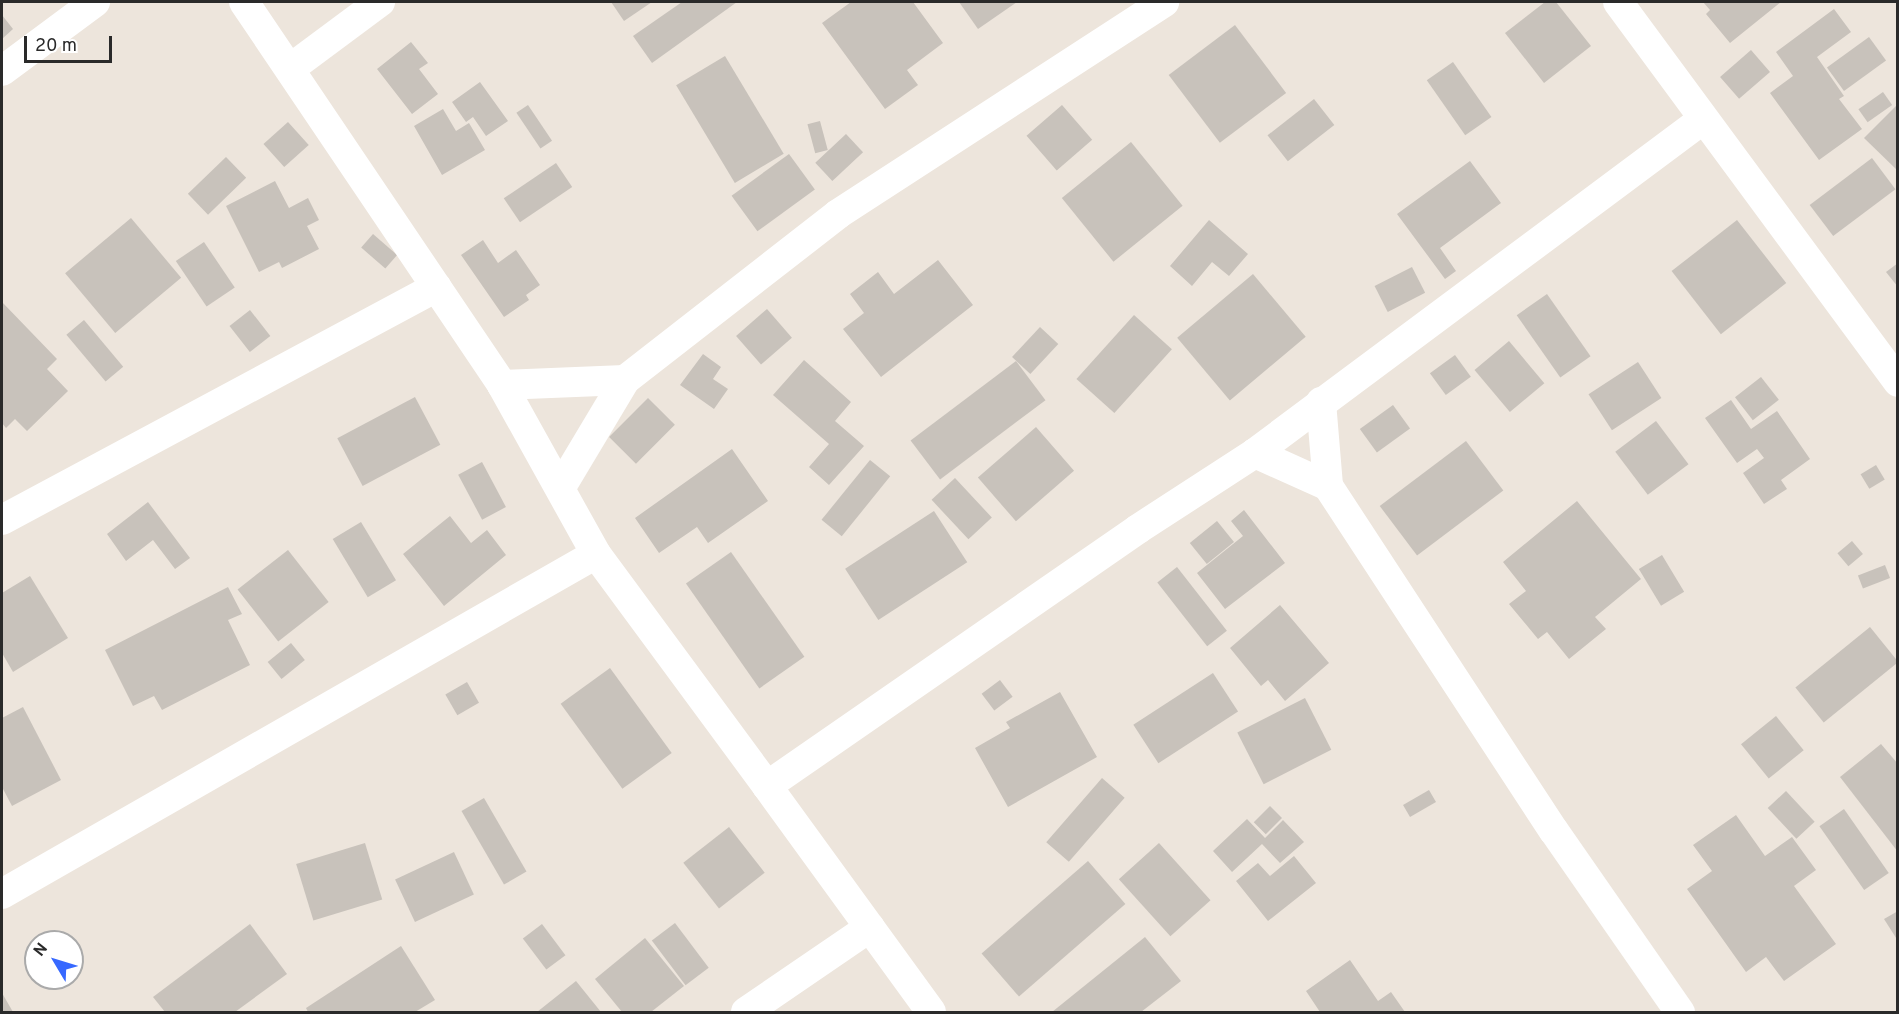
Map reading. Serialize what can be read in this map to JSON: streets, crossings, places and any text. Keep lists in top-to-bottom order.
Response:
{
  "scale_bar": "20 m",
  "north": "top left"
}
